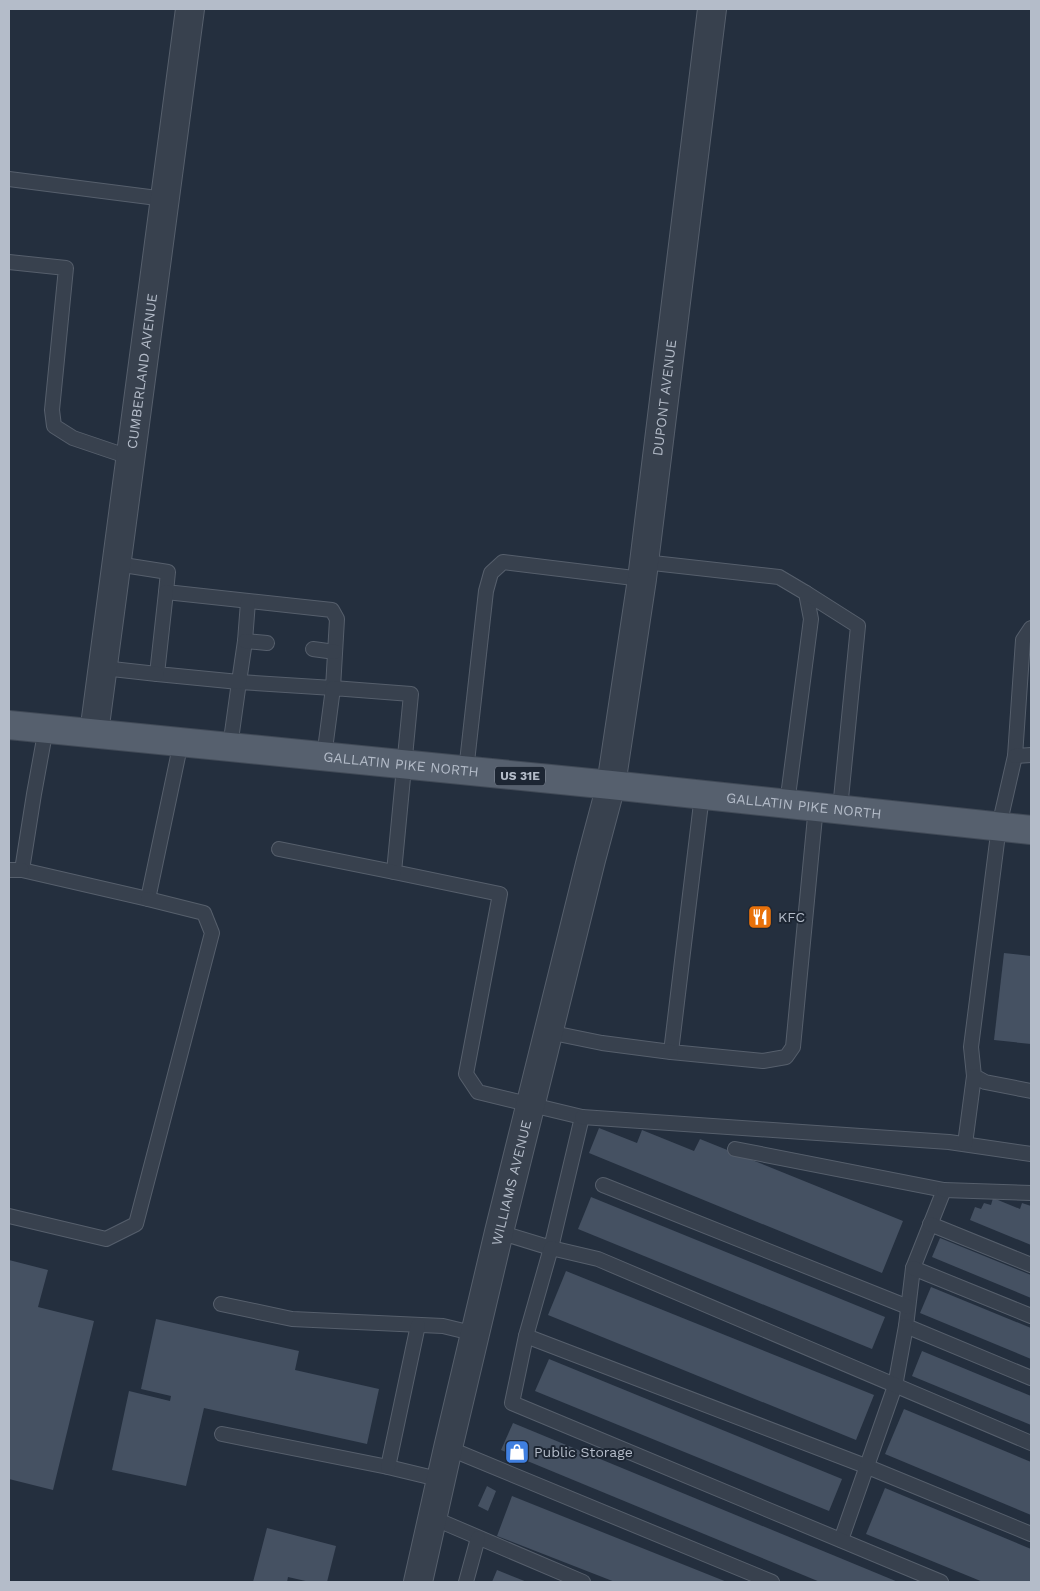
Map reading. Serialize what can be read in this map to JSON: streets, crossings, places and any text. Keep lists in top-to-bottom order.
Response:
{
  "streets": {
    "main road": ["GALLATIN PIKE NORTH", "US 31E"],
    "street": ["CUMBERLAND AVENUE", "DUPONT AVENUE", "WILLIAMS AVENUE"]
  },
  "crossings": [
    ["CUMBERLAND AVENUE", "GALLATIN PIKE NORTH"],
    ["DUPONT AVENUE", "GALLATIN PIKE NORTH"],
    ["DUPONT AVENUE", "WILLIAMS AVENUE"],
    ["GALLATIN PIKE NORTH", "WILLIAMS AVENUE"]
  ],
  "places": {
    "restaurant": ["KFC"],
    "shop": ["Public Storage"]
  }
}
